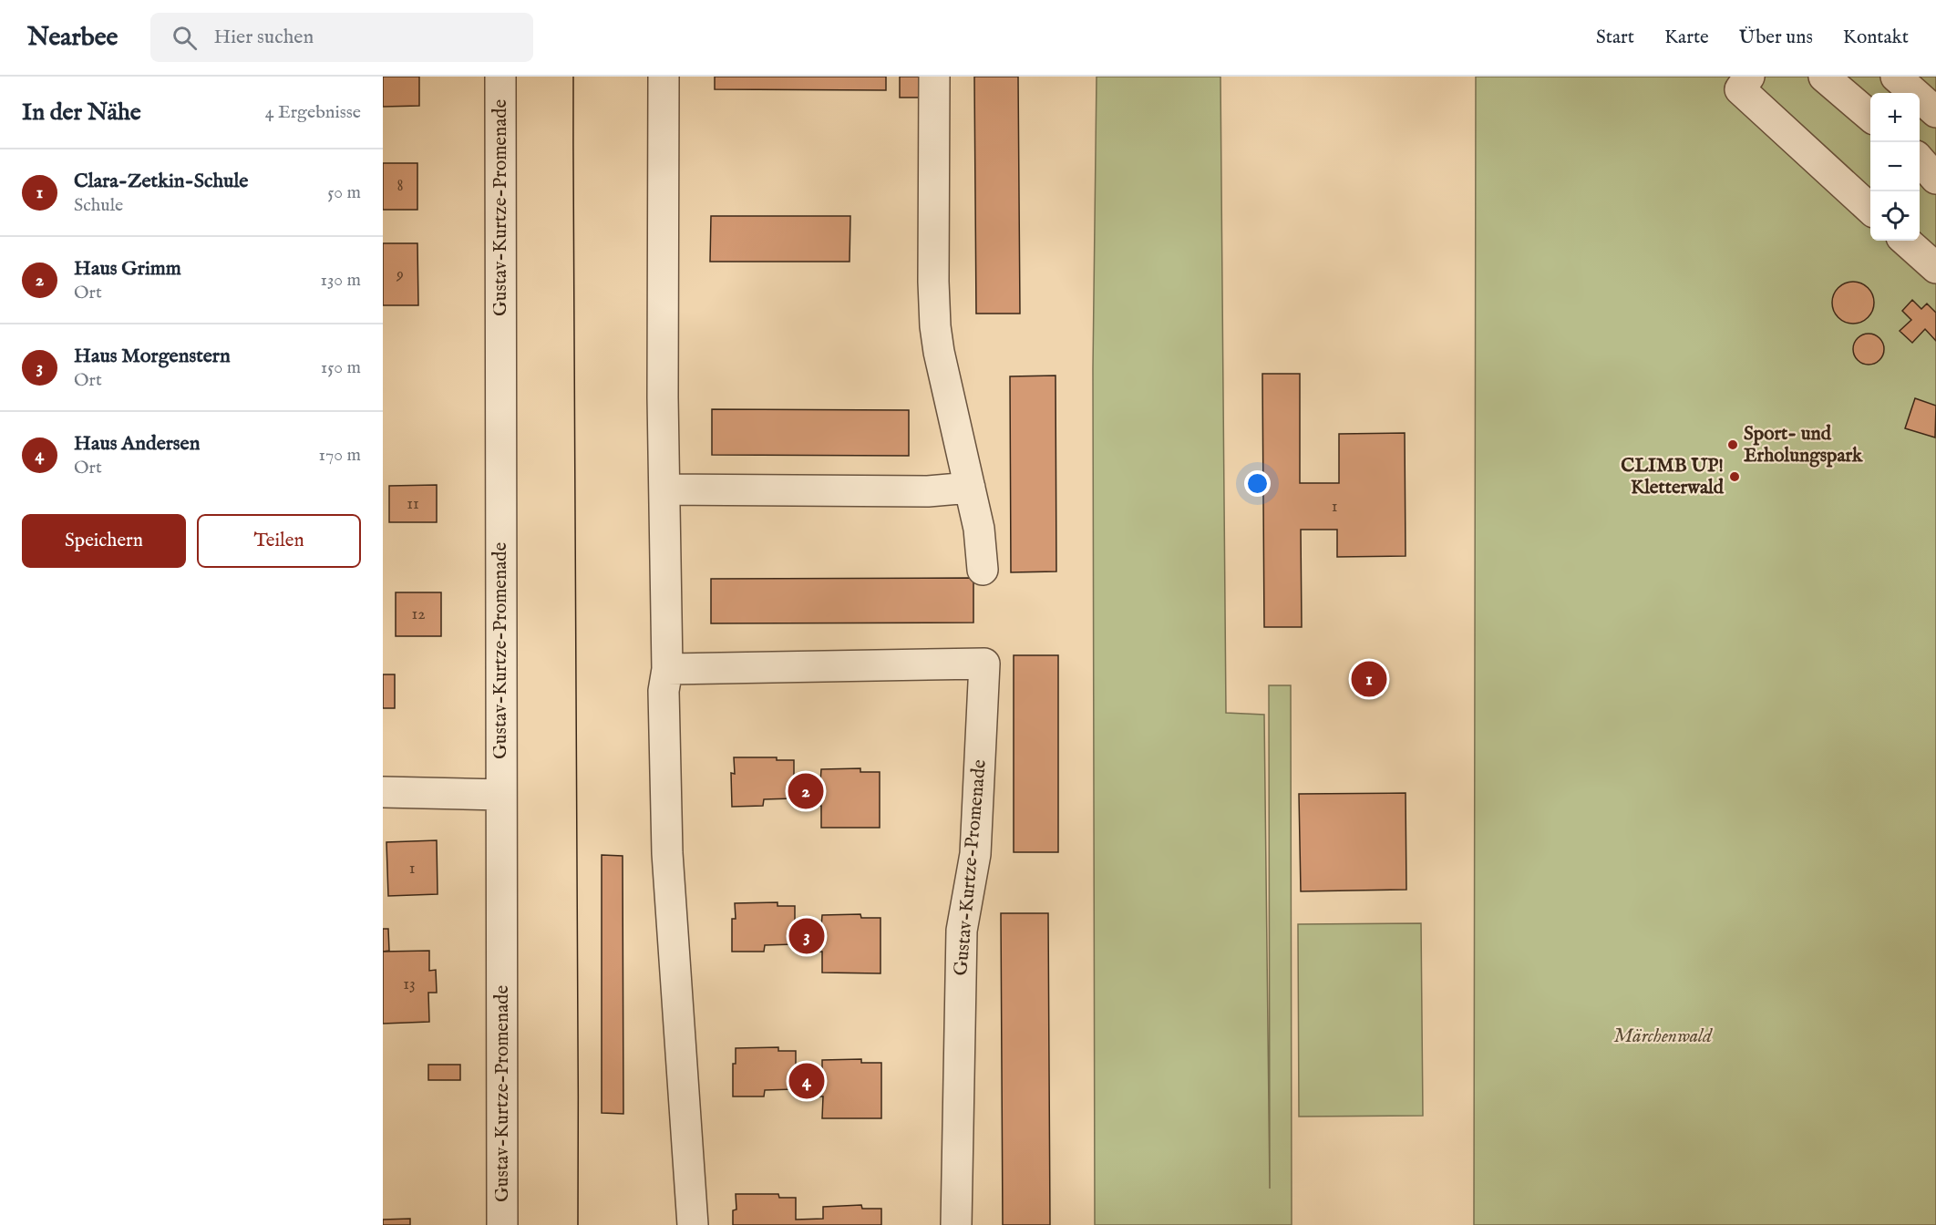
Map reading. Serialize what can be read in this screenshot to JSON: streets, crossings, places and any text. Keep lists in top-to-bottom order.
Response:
{
  "streets": {
    "street": ["Gustav-Kurtze-Promenade"]
  },
  "parks": ["Märchenwald"],
  "places": ["Sport- und Erholungspark", "CLIMB UP! Kletterwald"],
  "house_numbers": [
    "8",
    "9",
    "11",
    "1",
    "12",
    "1",
    "13"
  ],
  "page": {
    "header": "Nearbee",
    "search": "Hier suchen",
    "nav": [
      "Start",
      "Karte",
      "Über uns",
      "Kontakt"
    ],
    "heading": ["In der Nähe", "4 Ergebnisse"],
    "map_buttons": ["+", "−"],
    "list": [
      {
        "mark": "1",
        "name": "Clara-Zetkin-Schule",
        "note": "Schule",
        "value": "50 m"
      },
      {
        "mark": "2",
        "name": "Haus Grimm",
        "note": "Ort",
        "value": "130 m"
      },
      {
        "mark": "3",
        "name": "Haus Morgenstern",
        "note": "Ort",
        "value": "150 m"
      },
      {
        "mark": "4",
        "name": "Haus Andersen",
        "note": "Ort",
        "value": "170 m"
      }
    ],
    "buttons": ["Speichern", "Teilen"],
    "pins": [
      "1",
      "2",
      "3",
      "4"
    ]
  }
}
